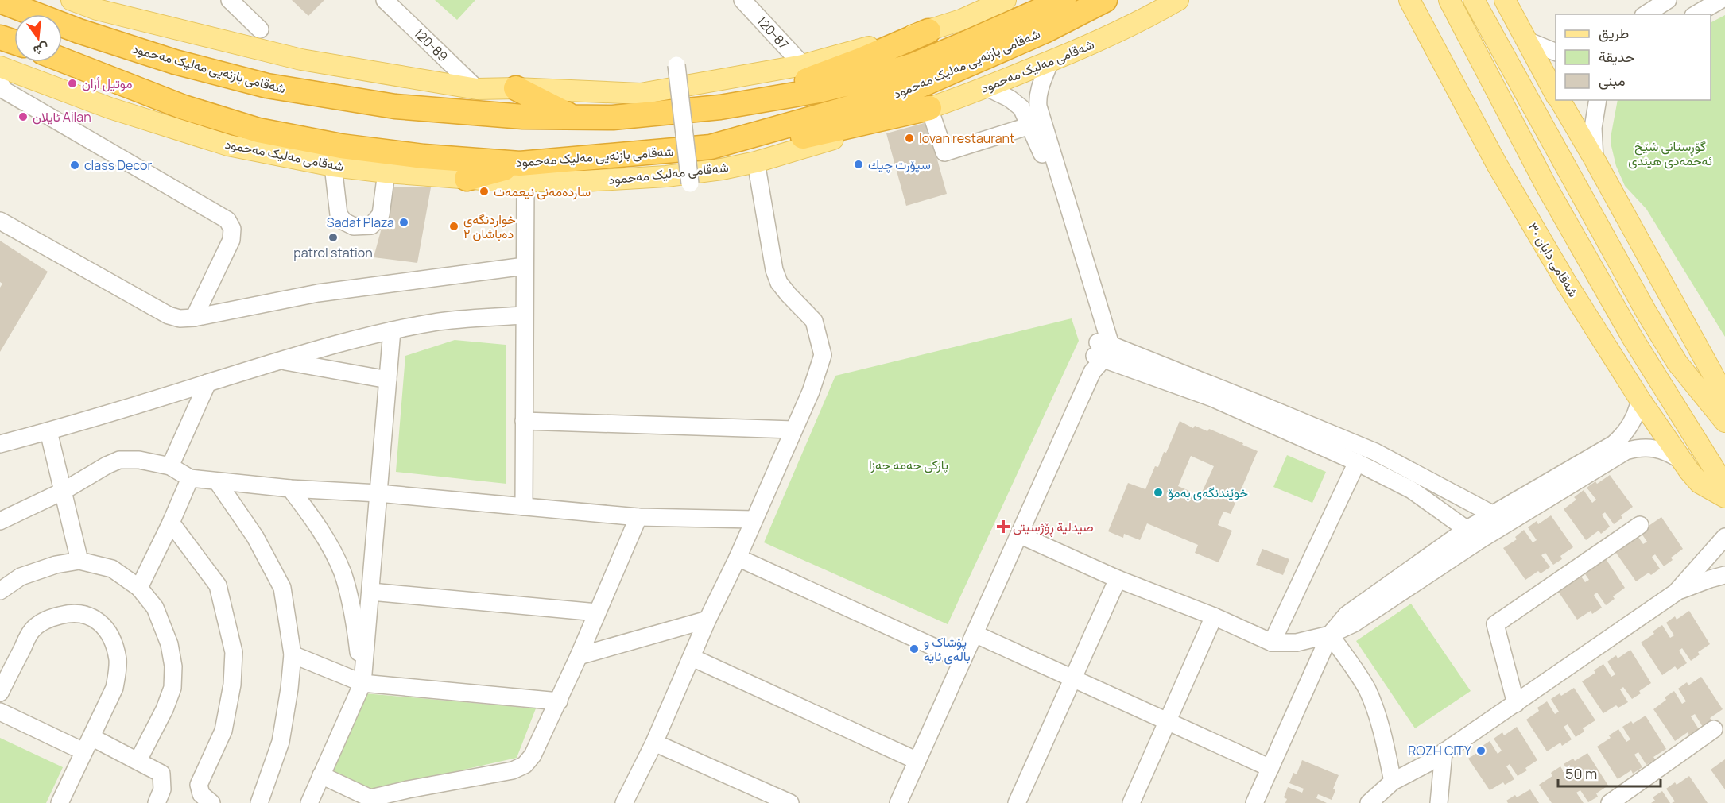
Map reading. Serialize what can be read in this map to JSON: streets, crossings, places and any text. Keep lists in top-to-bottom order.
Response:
{
  "streets": {
    "highway": ["شەقامی بازنەیی مەلیک مەحمود"],
    "main road": ["شەقامی مەلیک مەحمود", "شەقامی دابان ٣٠"],
    "street": ["120-87", "120-89"]
  },
  "crossings": [
    ["شەقامی بازنەیی مەلیک مەحمود", "شەقامی مەلیک مەحمود"]
  ],
  "parks": ["گۆڕستانی شێخ ئەحمەدی هیندی", "پارکی حەمە جەزا"],
  "places": {
    "other": [
      "موتيل أزان",
      "ئایلان Ailan",
      "lovan restaurant",
      "سپۆرت چيك",
      "class Decor",
      "ساردەمەنی نیعمەت",
      "Sadaf Plaza",
      "خواردنگەی دەباشان ٢",
      "patrol station",
      "خوێندنگەی بەمۆ",
      "پۆشاک و بالەی ئایە",
      "ROZH CITY"
    ],
    "health": ["صيدلية ڕۆژسیتی"]
  },
  "legend": ["طريق", "حديقة", "مبنى"],
  "scale_bar": "50 m",
  "north": "bottom"
}
